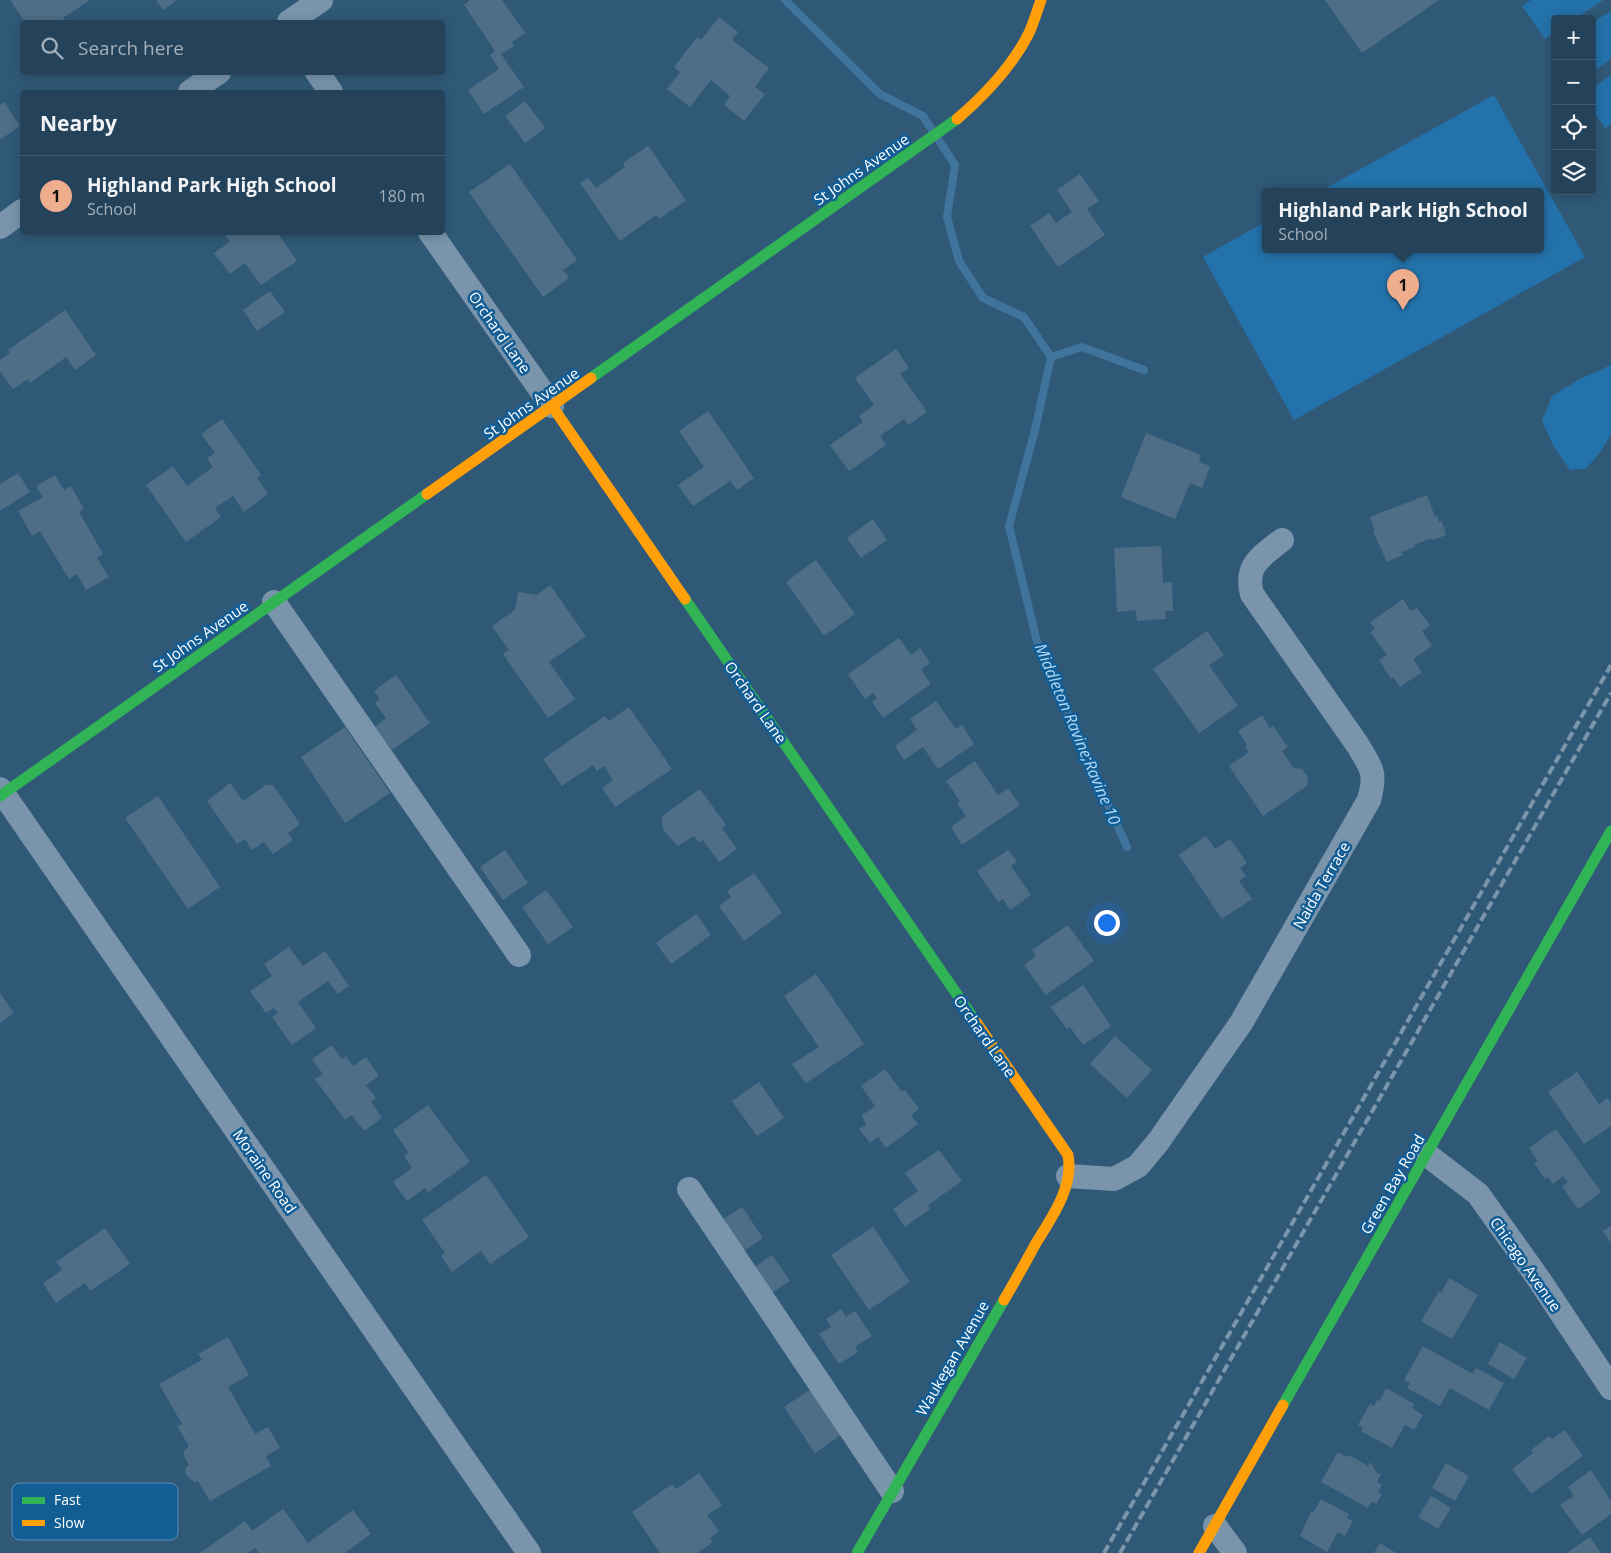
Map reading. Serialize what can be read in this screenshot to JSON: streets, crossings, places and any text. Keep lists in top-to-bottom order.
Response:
{
  "streets": {
    "street": [
      "St Johns Avenue",
      "Orchard Lane",
      "Naida Terrace",
      "Moraine Road",
      "Green Bay Road",
      "Chicago Avenue",
      "Waukegan Avenue"
    ]
  },
  "crossings": [
    ["St Johns Avenue", "Orchard Lane"],
    ["St Johns Avenue", "Moraine Road"],
    ["Orchard Lane", "Naida Terrace"],
    ["Orchard Lane", "Waukegan Avenue"],
    ["Naida Terrace", "Waukegan Avenue"],
    ["Green Bay Road", "Chicago Avenue"]
  ],
  "water": ["Middleton Ravine;Ravine 10"],
  "legend": ["Fast", "Slow"],
  "page": {
    "map_buttons": ["+", "−"],
    "search": "Search here",
    "heading": "Nearby",
    "list": [
      {
        "mark": "1",
        "name": "Highland Park High School",
        "note": "School",
        "value": "180 m"
      }
    ],
    "popup": ["Highland Park High School", "School"],
    "pins": "1"
  }
}
